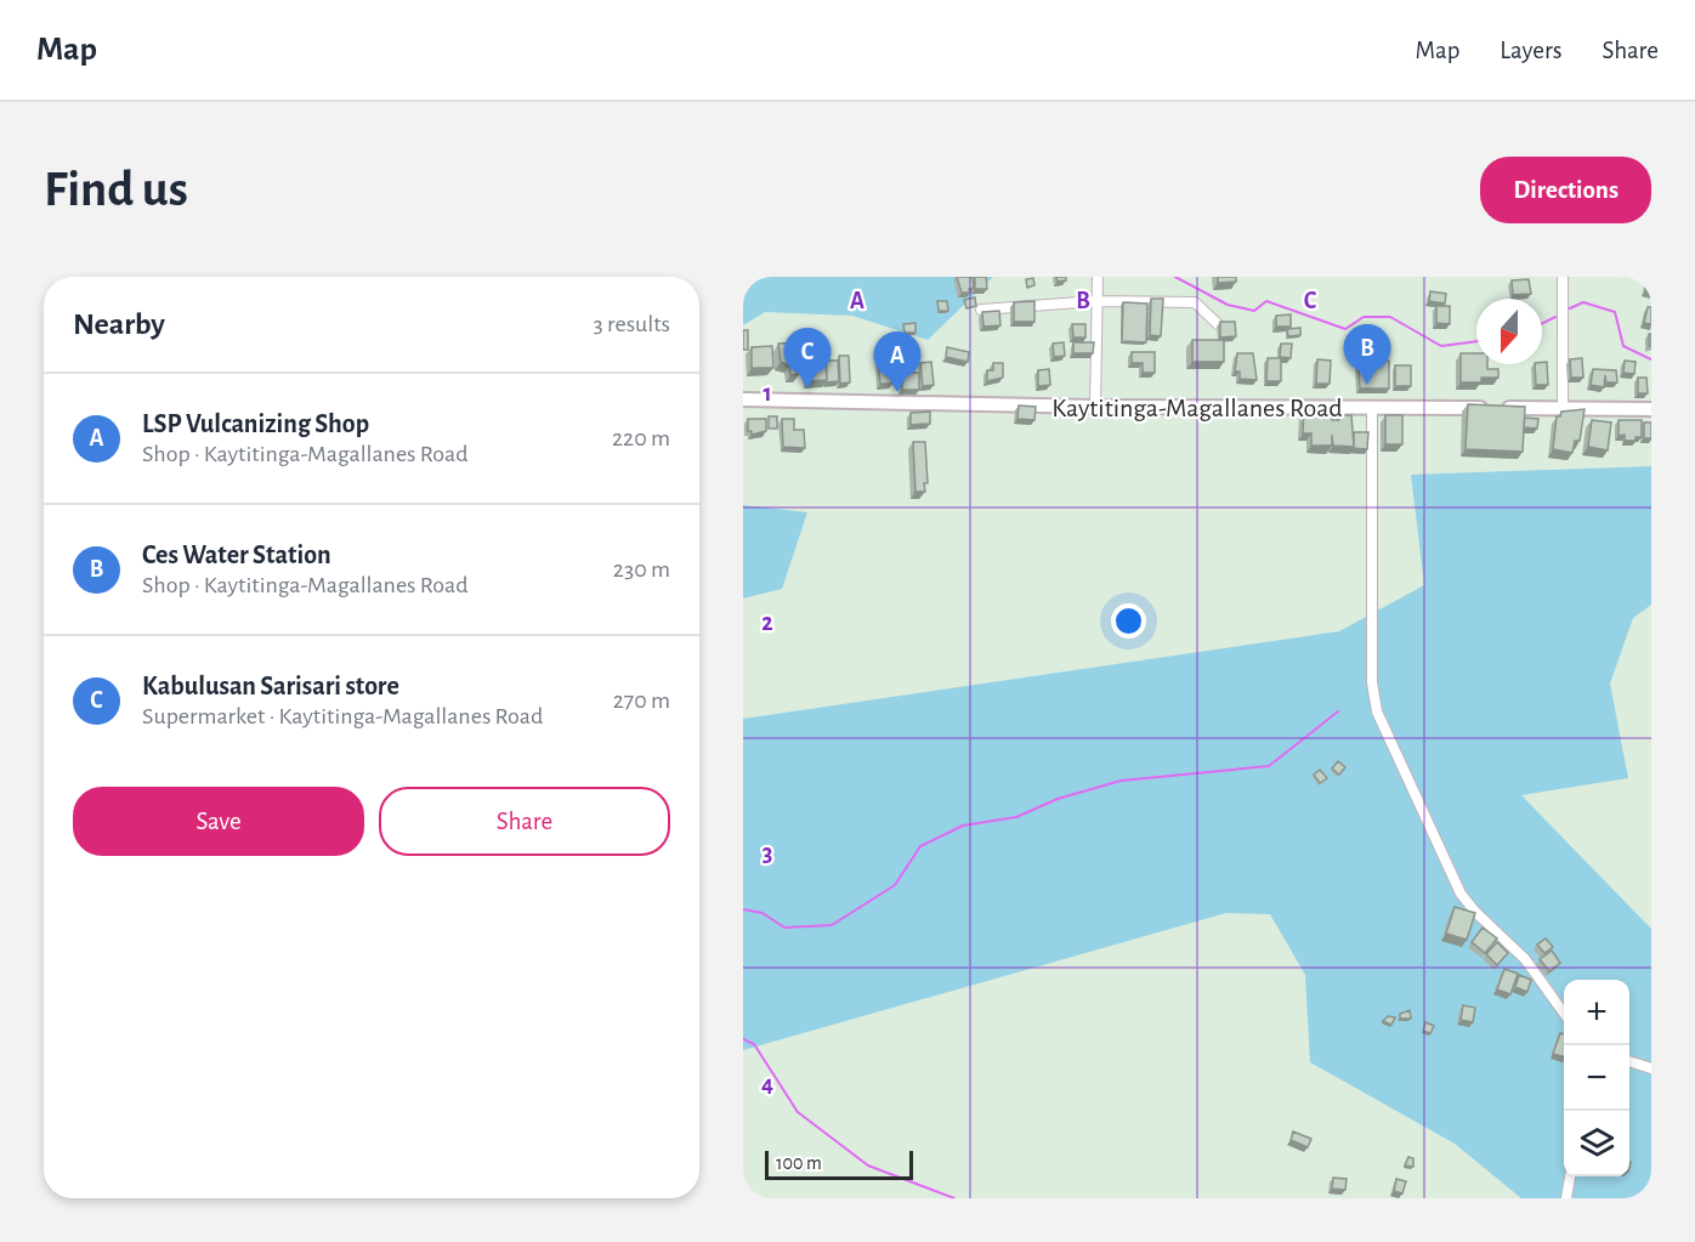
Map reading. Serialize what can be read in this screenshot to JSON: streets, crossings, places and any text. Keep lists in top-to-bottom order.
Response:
{
  "streets": {
    "main road": ["Kaytitinga-Magallanes Road"]
  },
  "scale_bar": "100 m",
  "north": "bottom",
  "page": {
    "header": "Map",
    "nav": ["Map", "Layers", "Share"],
    "buttons": [
      "Directions",
      ["Save", "Share"]
    ],
    "title": "Find us",
    "heading": ["Nearby", "3 results"],
    "pins": ["B", "C", "A"],
    "list": [
      {
        "mark": "A",
        "name": "LSP Vulcanizing Shop",
        "note": "Shop · Kaytitinga-Magallanes Road",
        "value": "220 m"
      },
      {
        "mark": "B",
        "name": "Ces Water Station",
        "note": "Shop · Kaytitinga-Magallanes Road",
        "value": "230 m"
      },
      {
        "mark": "C",
        "name": "Kabulusan Sarisari store",
        "note": "Supermarket · Kaytitinga-Magallanes Road",
        "value": "270 m"
      }
    ],
    "map_buttons": ["+", "−"],
    "scale": "100 m"
  },
  "grid": {
    "columns": ["A", "B", "C"],
    "rows": [
      "1",
      "2",
      "3",
      "4"
    ]
  }
}
